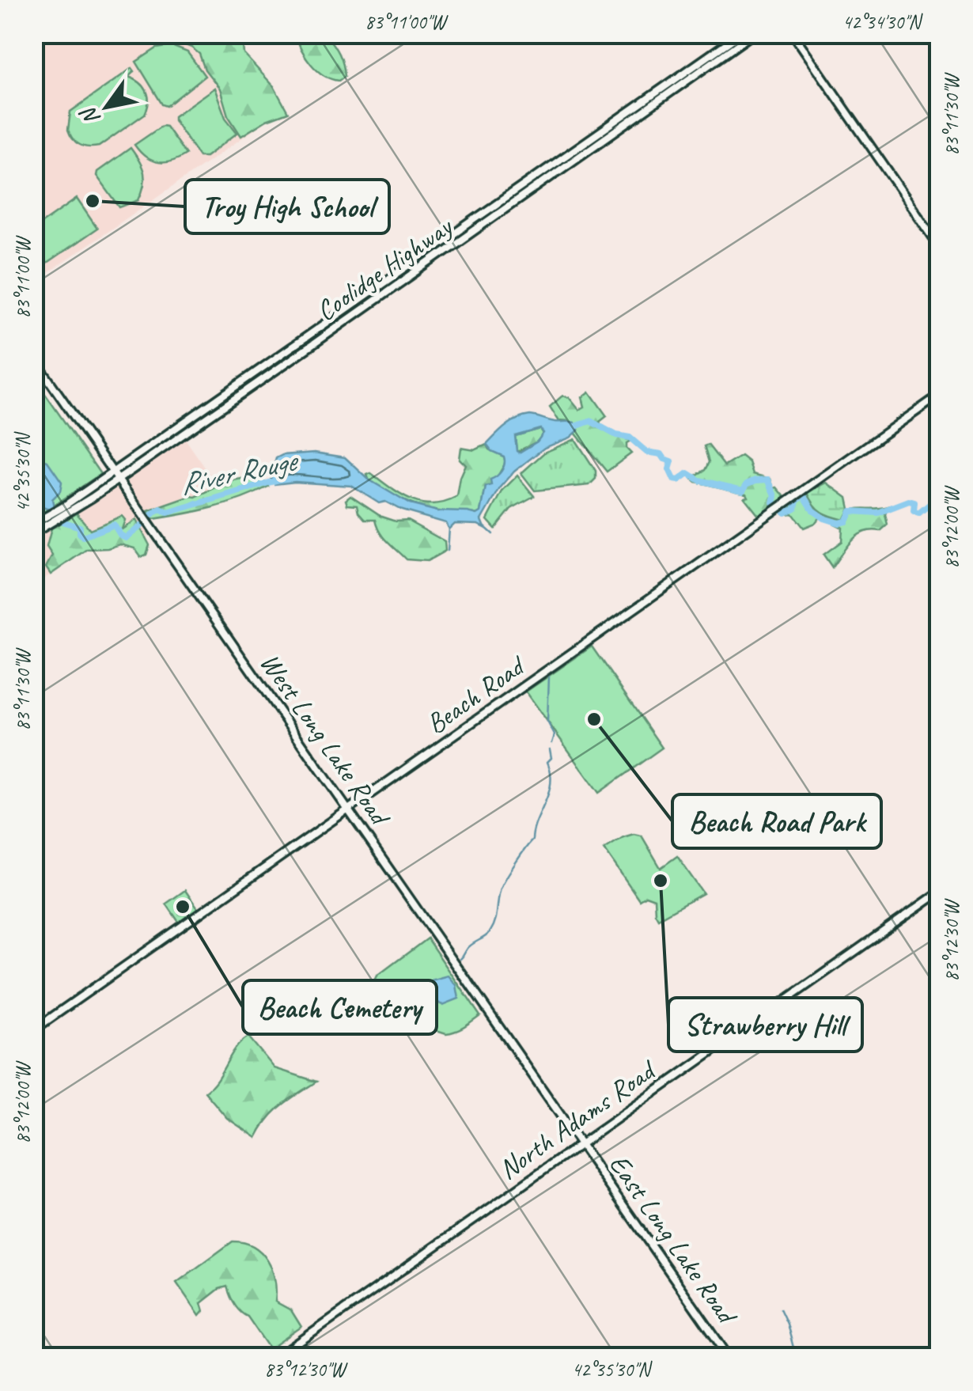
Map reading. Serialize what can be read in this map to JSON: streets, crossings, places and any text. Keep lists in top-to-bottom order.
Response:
{
  "streets": {
    "main road": [
      "Coolidge Highway",
      "Beach Road",
      "West Long Lake Road",
      "North Adams Road",
      "East Long Lake Road"
    ]
  },
  "crossings": [
    ["Coolidge Highway", "West Long Lake Road"],
    ["Beach Road", "West Long Lake Road"],
    ["West Long Lake Road", "North Adams Road"],
    ["West Long Lake Road", "East Long Lake Road"],
    ["North Adams Road", "East Long Lake Road"]
  ],
  "water": ["River Rouge"],
  "places": [
    "Troy High School",
    "Beach Road Park",
    "Strawberry Hill",
    "Beach Cemetery"
  ],
  "north": "bottom left",
  "coordinates": [
    "83°11'00\"W",
    "42°34'30\"N",
    "83°11'30\"W",
    "42°35'30\"N",
    "83°12'00\"W",
    "83°12'30\"W"
  ]
}
